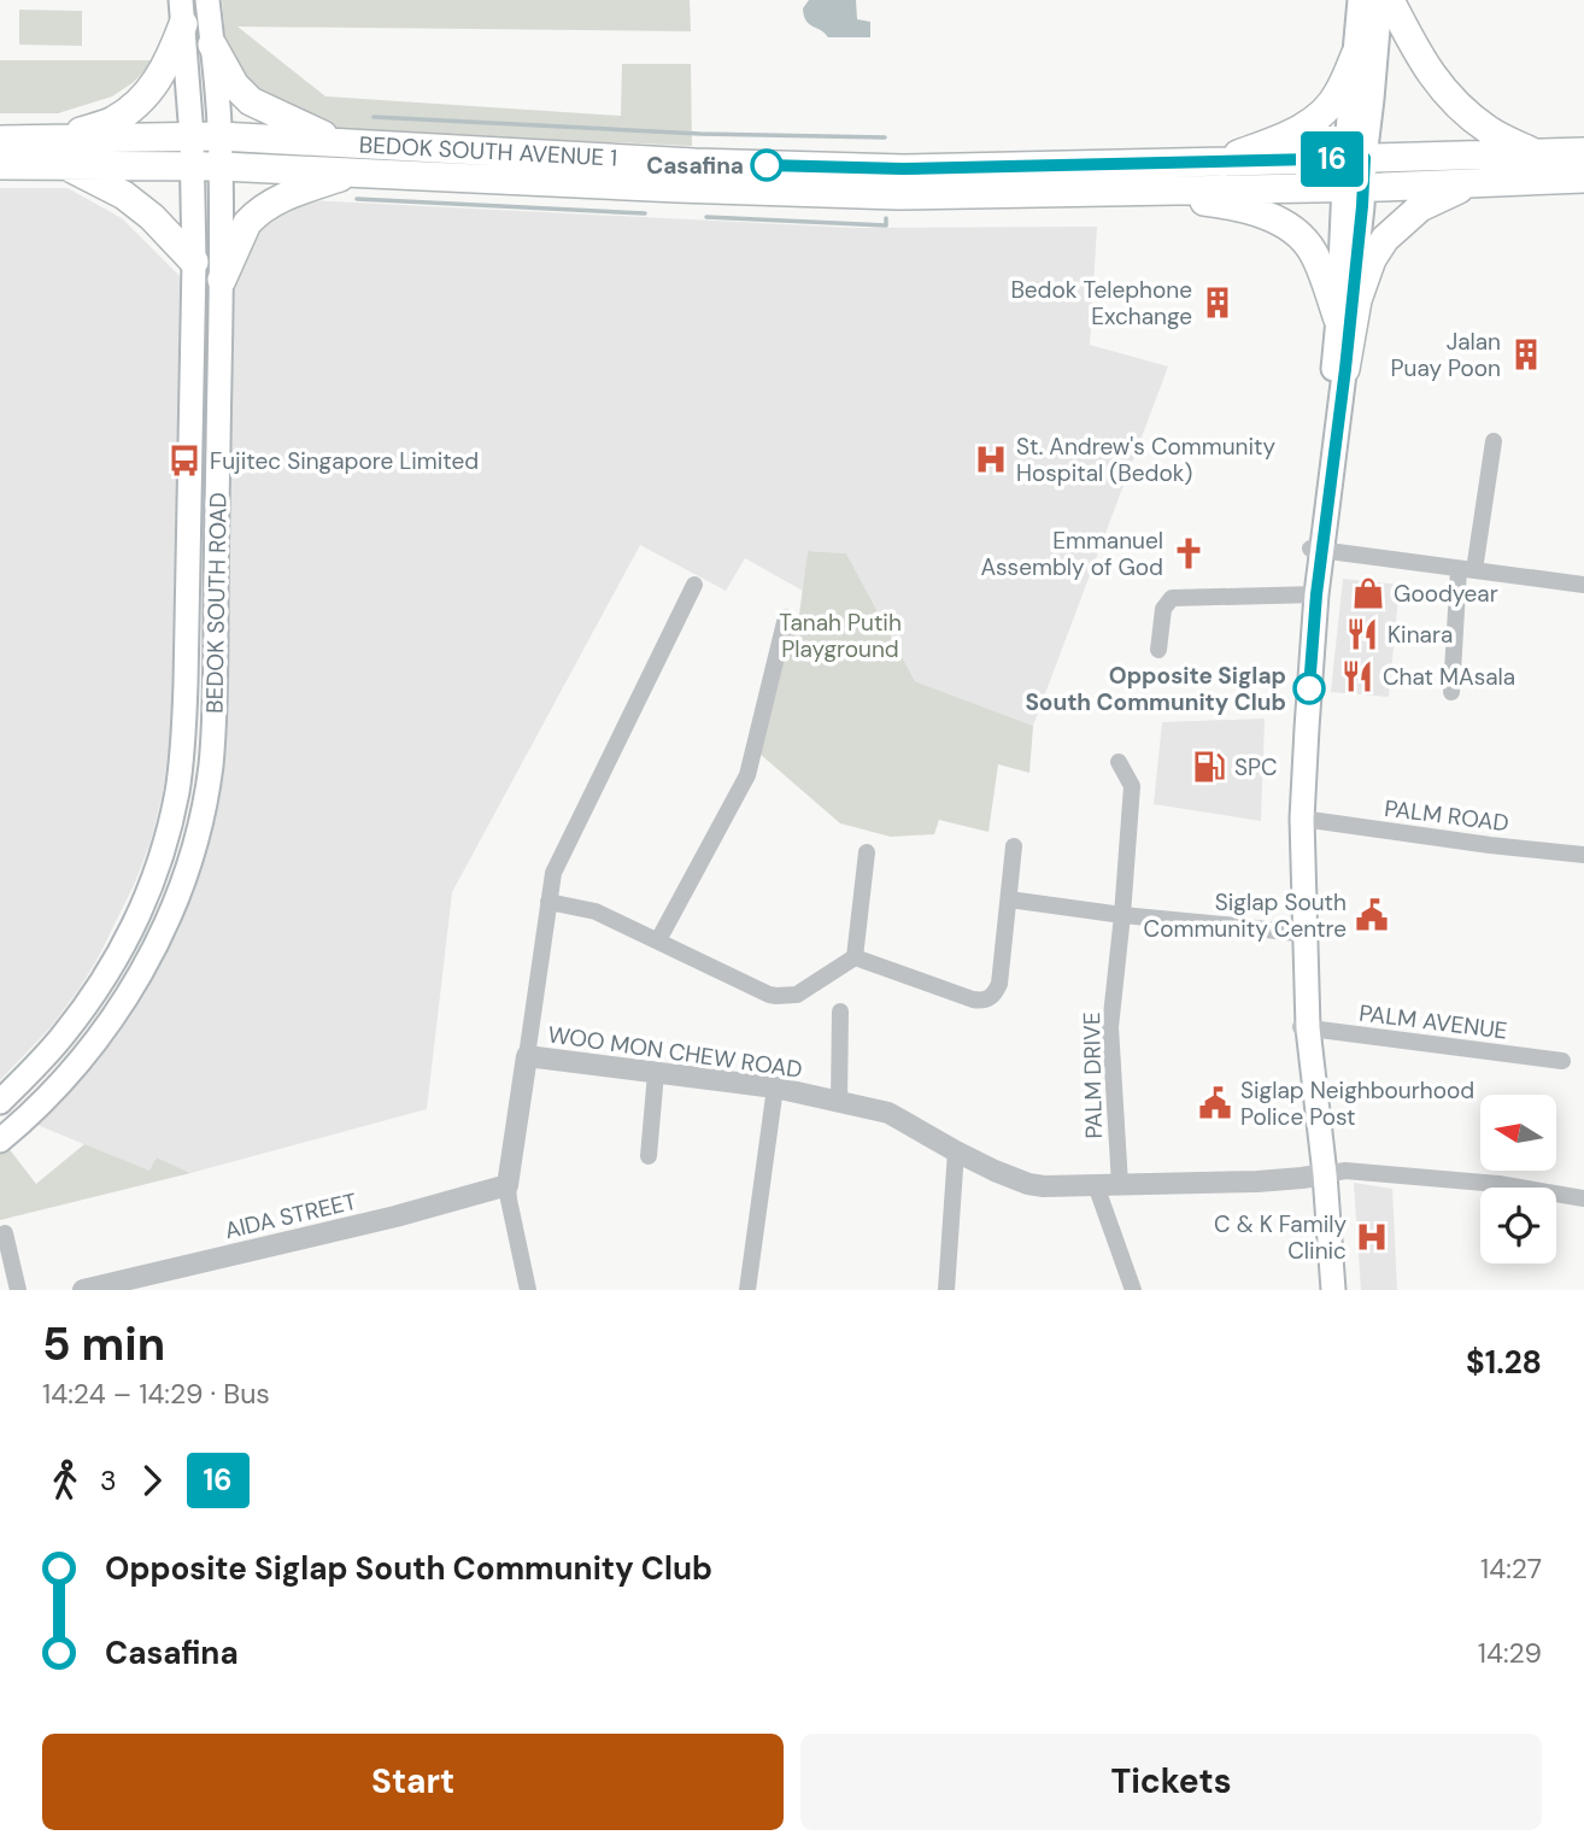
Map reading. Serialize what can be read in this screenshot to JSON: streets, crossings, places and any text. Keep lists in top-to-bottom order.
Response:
{
  "streets": {
    "main road": ["BEDOK SOUTH AVENUE 1", "BEDOK SOUTH ROAD"],
    "street": [
      "PALM ROAD",
      "PALM AVENUE",
      "WOO MON CHEW ROAD",
      "PALM DRIVE",
      "AIDA STREET"
    ]
  },
  "crossings": [
    ["BEDOK SOUTH AVENUE 1", "BEDOK SOUTH ROAD"],
    ["WOO MON CHEW ROAD", "PALM DRIVE"]
  ],
  "parks": ["Tanah Putih Playground"],
  "places": {
    "other": ["Casafina", "Opposite Siglap South Community Club"],
    "building": ["Bedok Telephone Exchange", "Jalan Puay Poon"],
    "hospital": ["St. Andrew's Community Hospital (Bedok)", "C & K Family Clinic"],
    "bus stop": ["Fujitec Singapore Limited"],
    "church": ["Emmanuel Assembly of God"],
    "shop": ["Goodyear"],
    "restaurant": ["Kinara", "Chat MAsala"],
    "fuel station": ["SPC"],
    "public building": ["Siglap South Community Centre", "Siglap Neighbourhood Police Post"]
  },
  "lines": ["bus line 16"],
  "north": "left",
  "page": {
    "on_map": "16",
    "heading": ["5 min", "14:24 – 14:29 · Bus", "$1.28"],
    "legs": ["3", "16"],
    "list": [
      {
        "name": "Opposite Siglap South Community Club",
        "value": "14:27"
      },
      {
        "name": "Casafina",
        "value": "14:29"
      }
    ],
    "buttons": ["Start", "Tickets"]
  }
}
